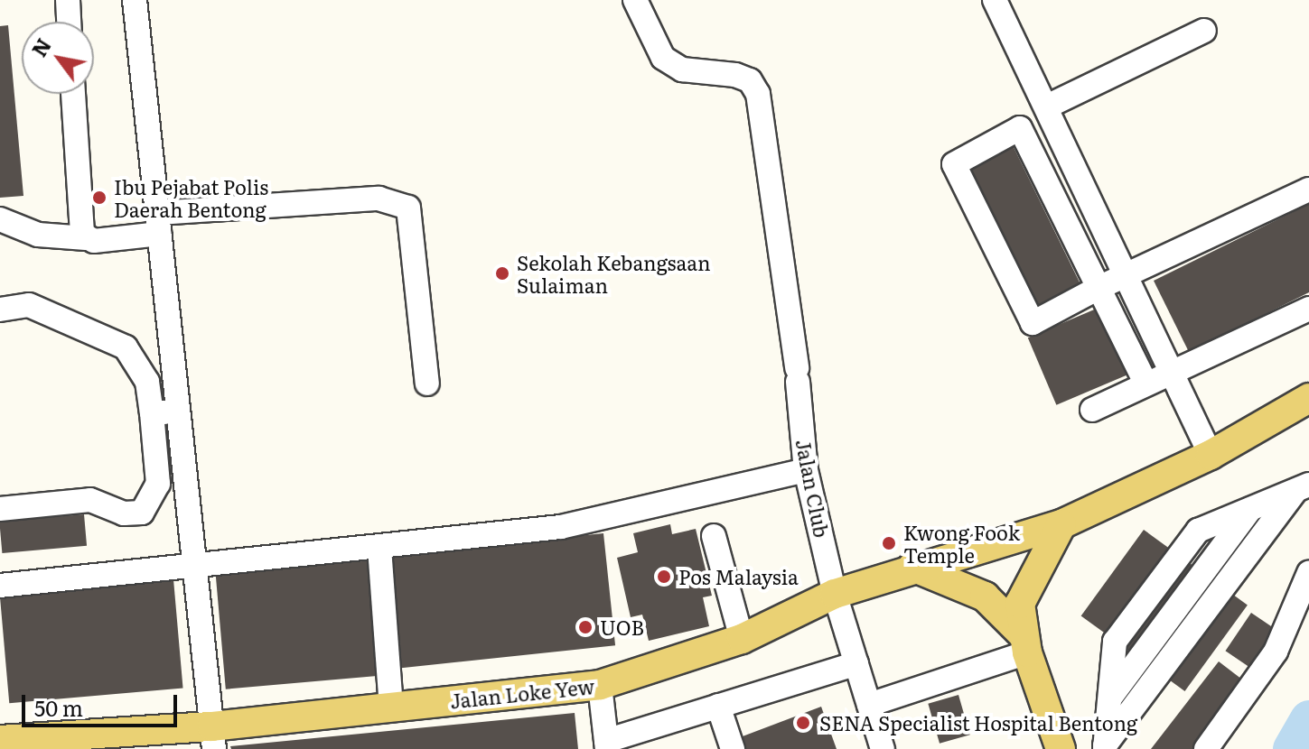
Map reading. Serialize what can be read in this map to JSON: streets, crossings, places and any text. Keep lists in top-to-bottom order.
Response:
{
  "streets": {
    "main road": ["Jalan Loke Yew"],
    "street": ["Jalan Club"]
  },
  "crossings": [
    ["Jalan Club", "Jalan Loke Yew"]
  ],
  "places": [
    "Ibu Pejabat Polis Daerah Bentong",
    "Sekolah Kebangsaan Sulaiman",
    "Kwong Fook Temple",
    "Pos Malaysia",
    "UOB",
    "SENA Specialist Hospital Bentong"
  ],
  "scale_bar": "50 m",
  "north": "top left"
}
